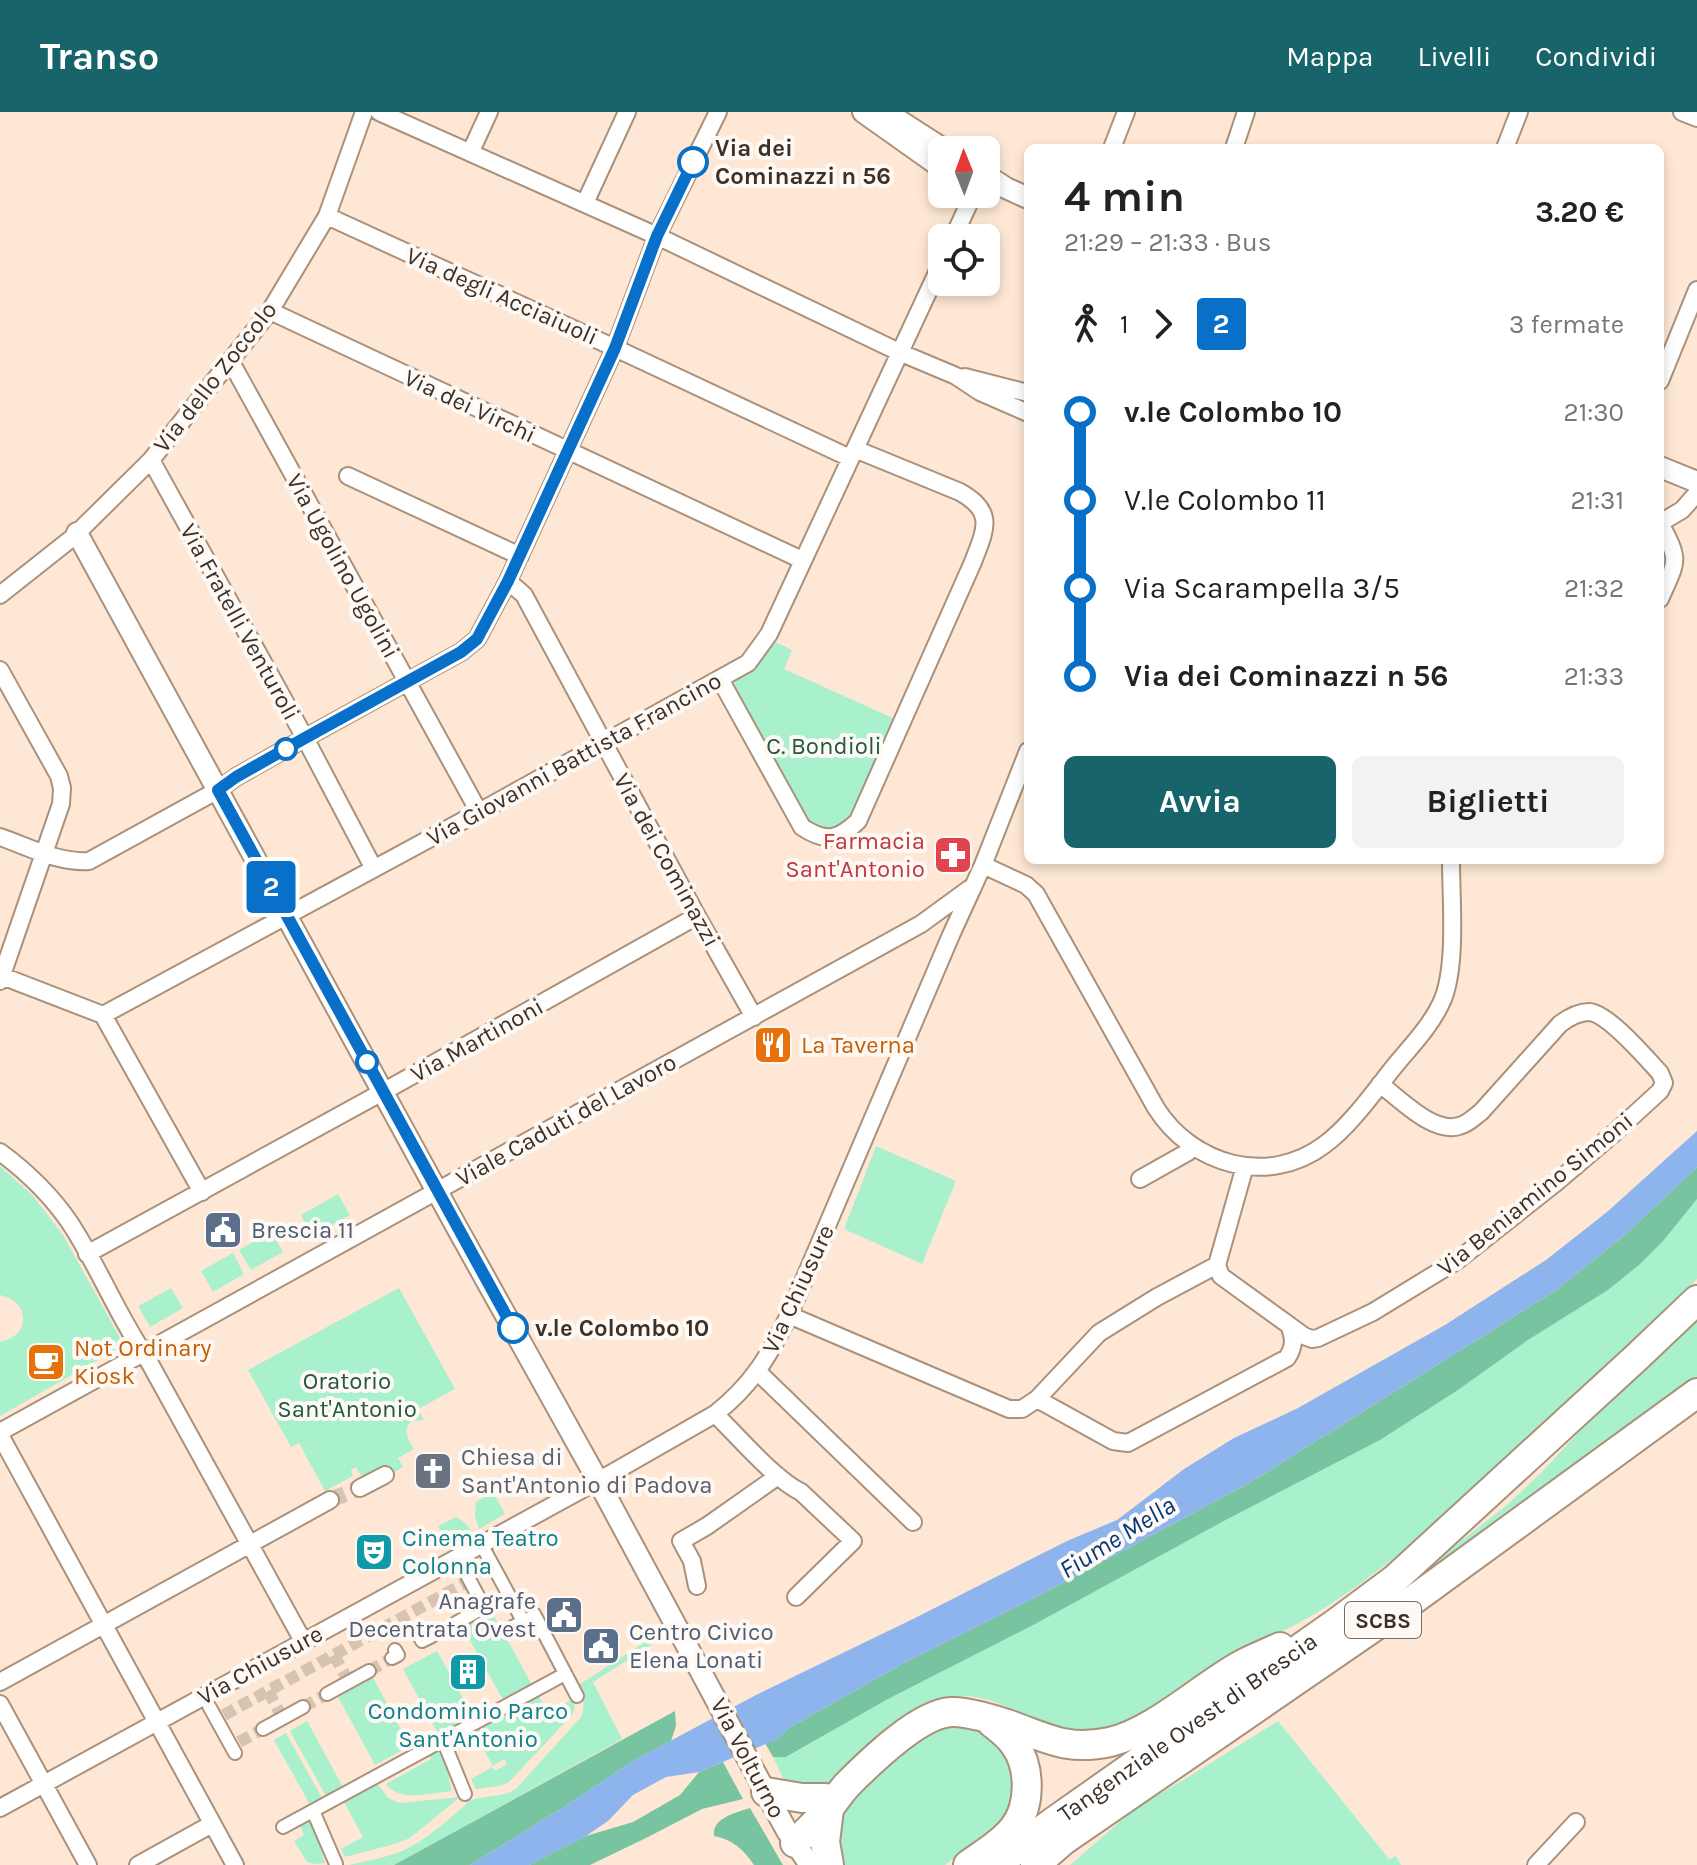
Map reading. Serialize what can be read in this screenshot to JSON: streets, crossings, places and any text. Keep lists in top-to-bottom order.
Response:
{
  "streets": {
    "highway": ["SCBS", "Tangenziale Ovest di Brescia"],
    "street": [
      "Via degli Acciaiuoli",
      "Via dello Zoccolo",
      "Via dei Virchi",
      "Via Ugolino Ugolini",
      "Via Fratelli Venturoli",
      "Via Giovanni Battista Francino",
      "Via dei Cominazzi",
      "Via Martinoni",
      "Viale Caduti del Lavoro",
      "Via Beniamino Simoni",
      "Via Chiusure",
      "Via Volturno"
    ]
  },
  "crossings": [
    ["Via degli Acciaiuoli", "Via dello Zoccolo"],
    ["Via degli Acciaiuoli", "Via Giovanni Battista Francino"],
    ["Via dello Zoccolo", "Via dei Virchi"],
    ["Via dello Zoccolo", "Via Ugolino Ugolini"],
    ["Via dello Zoccolo", "Via Fratelli Venturoli"],
    ["Via dello Zoccolo", "Via Volturno"],
    ["Via dei Virchi", "Via Giovanni Battista Francino"],
    ["Via Ugolino Ugolini", "Via Giovanni Battista Francino"],
    ["Via Fratelli Venturoli", "Via Giovanni Battista Francino"],
    ["Via Giovanni Battista Francino", "Via dei Cominazzi"],
    ["Via Giovanni Battista Francino", "Via Volturno"],
    ["Via dei Cominazzi", "Via Martinoni"],
    ["Via dei Cominazzi", "Viale Caduti del Lavoro"],
    ["Via Martinoni", "Via Volturno"],
    ["Viale Caduti del Lavoro", "Via Chiusure"],
    ["Viale Caduti del Lavoro", "Via Volturno"],
    ["Via Chiusure", "Via Volturno"]
  ],
  "water": ["Fiume Mella"],
  "parks": ["C. Bondioli", "Oratorio Sant'Antonio"],
  "places": {
    "other": ["Via dei Cominazzi n 56", "v.le Colombo 10"],
    "pharmacy": ["Farmacia Sant'Antonio"],
    "restaurant": ["La Taverna"],
    "public building": ["Brescia 11", "Anagrafe Decentrata Ovest", "Centro Civico Elena Lonati"],
    "cafe": ["Not Ordinary Kiosk"],
    "church": ["Chiesa di Sant'Antonio di Padova"],
    "theatre": ["Cinema Teatro Colonna"],
    "building": ["Condominio Parco Sant'Antonio"]
  },
  "lines": ["bus line 2"],
  "north": "top",
  "page": {
    "header": "Transo",
    "nav": ["Mappa", "Livelli", "Condividi"],
    "on_map": "2",
    "heading": ["4 min", "21:29 – 21:33 · Bus", "3.20 €"],
    "legs": ["1", "2", "3 fermate"],
    "list": [
      {
        "name": "v.le Colombo 10",
        "value": "21:30"
      },
      {
        "name": "V.le Colombo 11",
        "value": "21:31"
      },
      {
        "name": "Via Scarampella 3/5",
        "value": "21:32"
      },
      {
        "name": "Via dei Cominazzi n 56",
        "value": "21:33"
      }
    ],
    "buttons": ["Avvia", "Biglietti"]
  }
}
